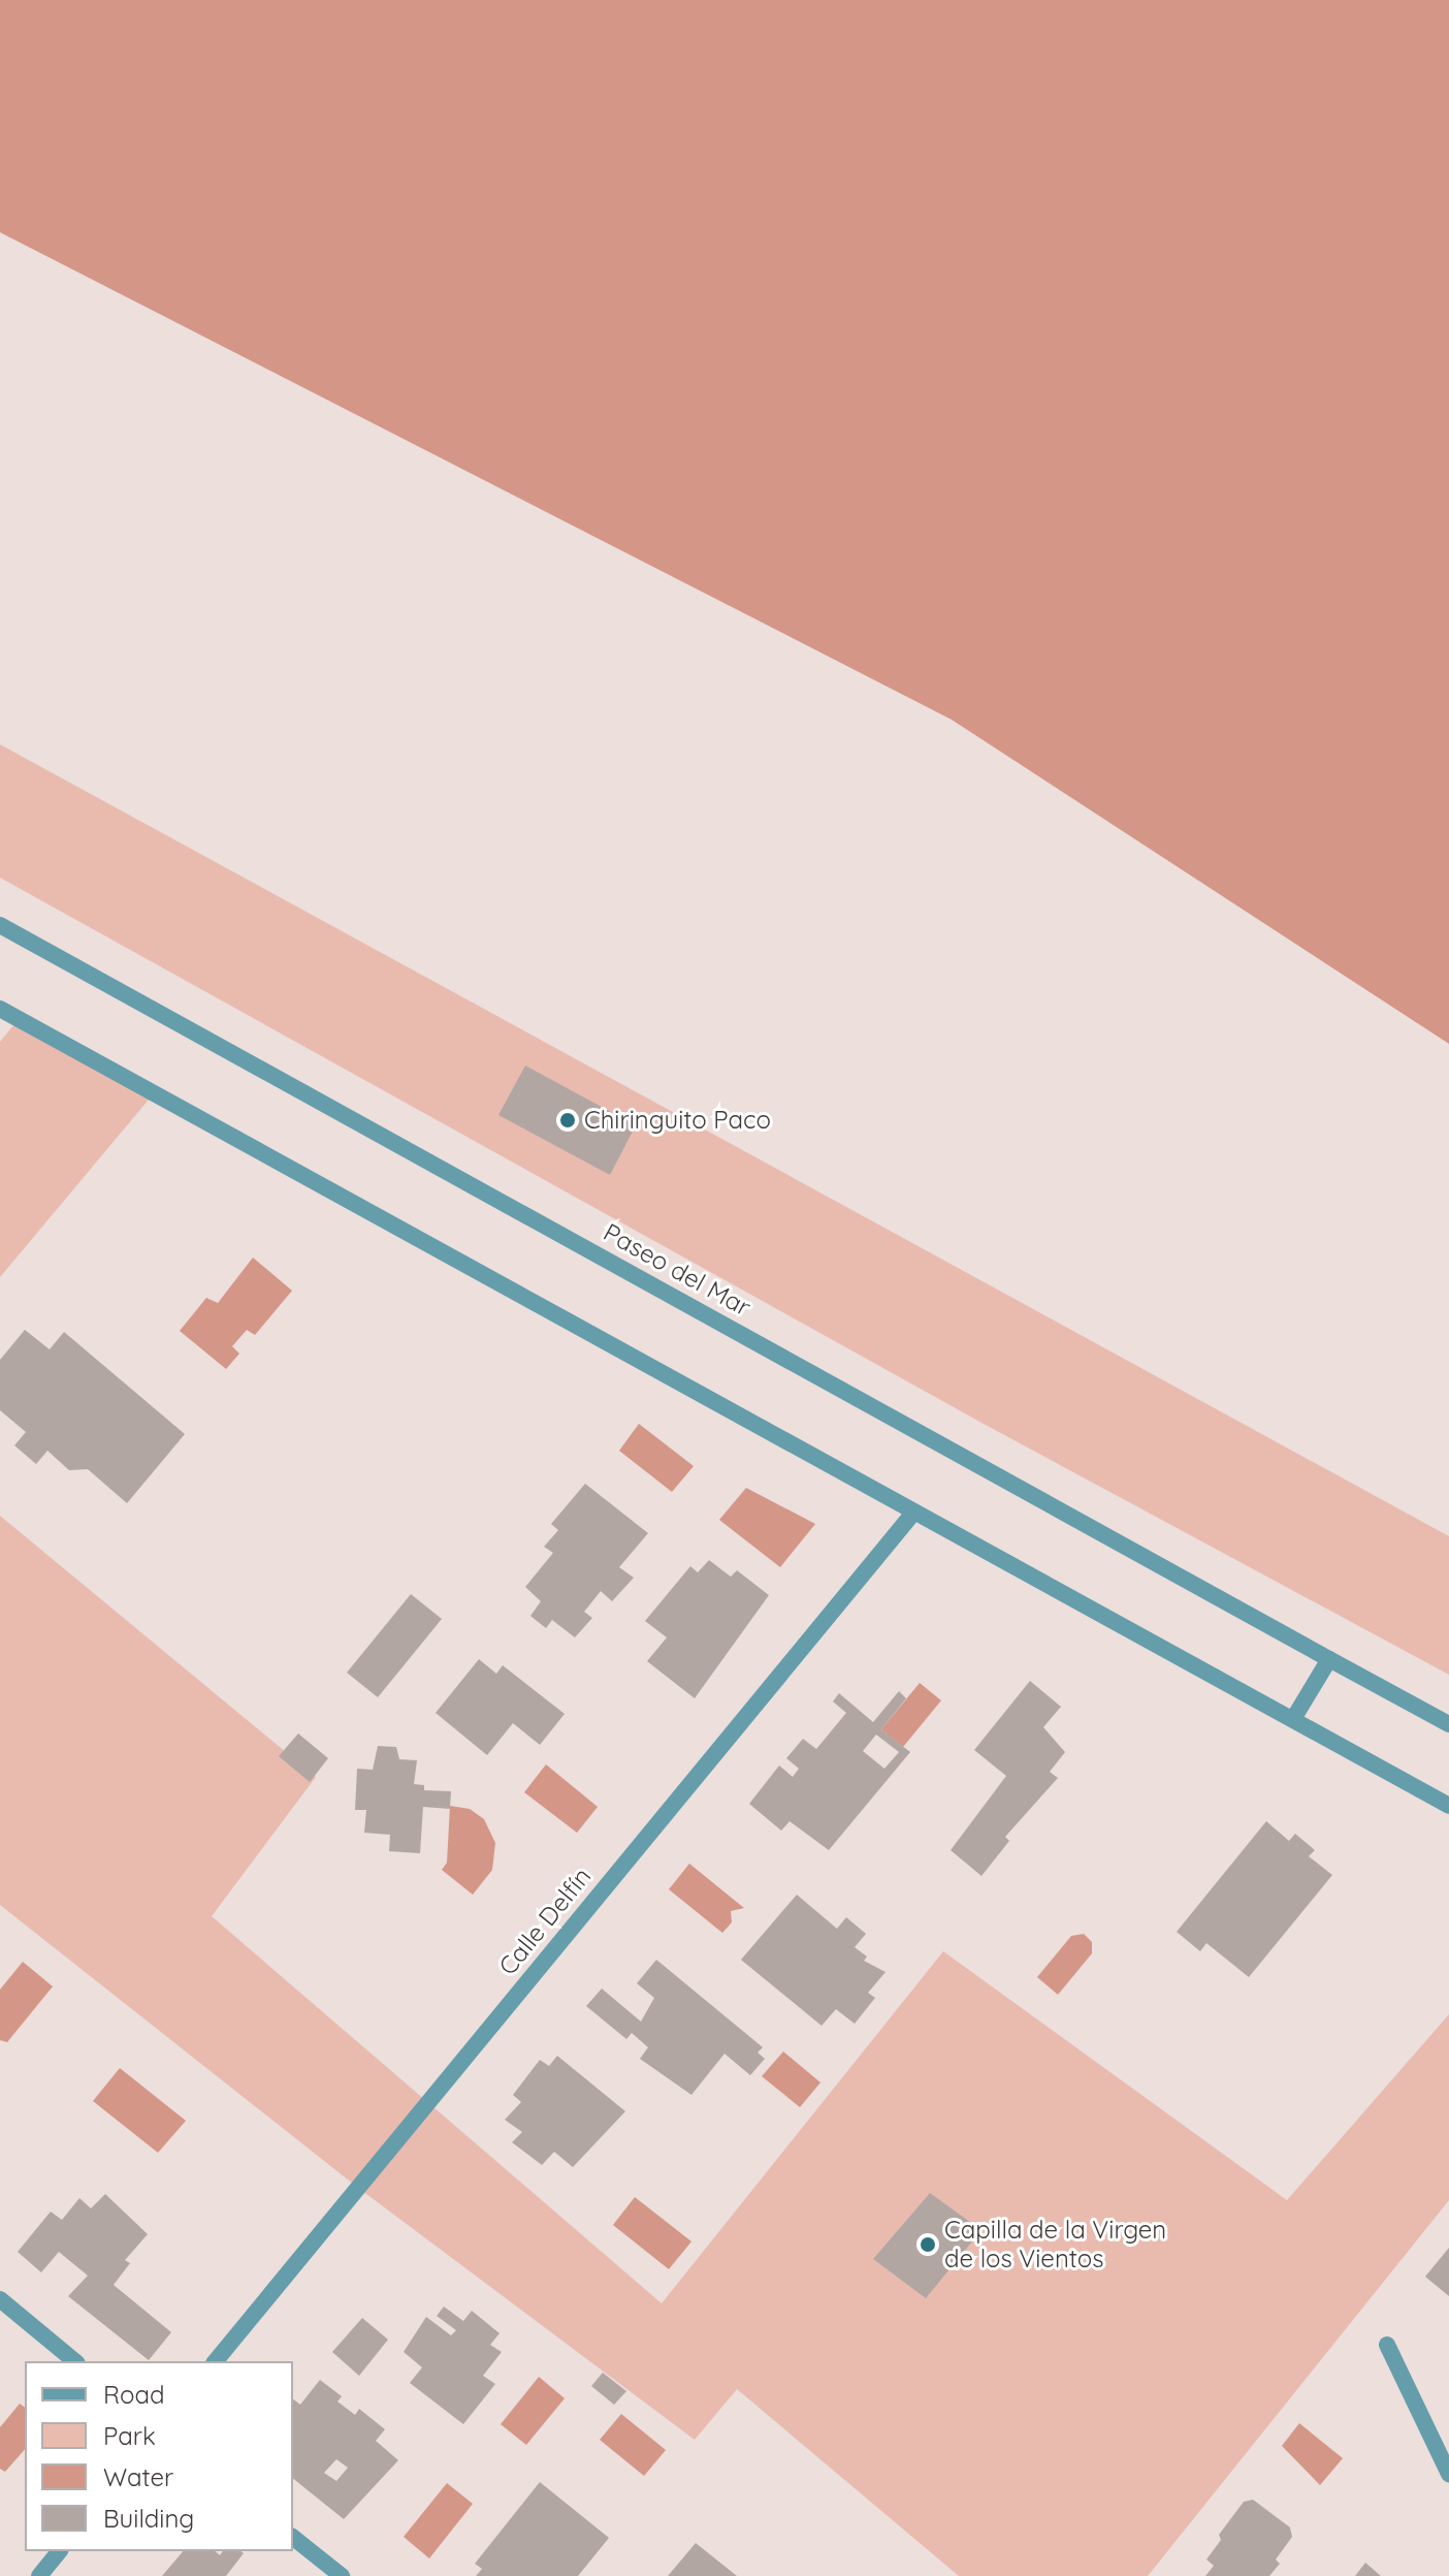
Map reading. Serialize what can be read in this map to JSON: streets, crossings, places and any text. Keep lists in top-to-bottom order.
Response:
{
  "streets": {
    "street": ["Paseo del Mar", "Calle Delfín"]
  },
  "places": ["Chiringuito Paco", "Capilla de la Virgen de los Vientos"],
  "legend": [
    "Road",
    "Park",
    "Water",
    "Building"
  ]
}
